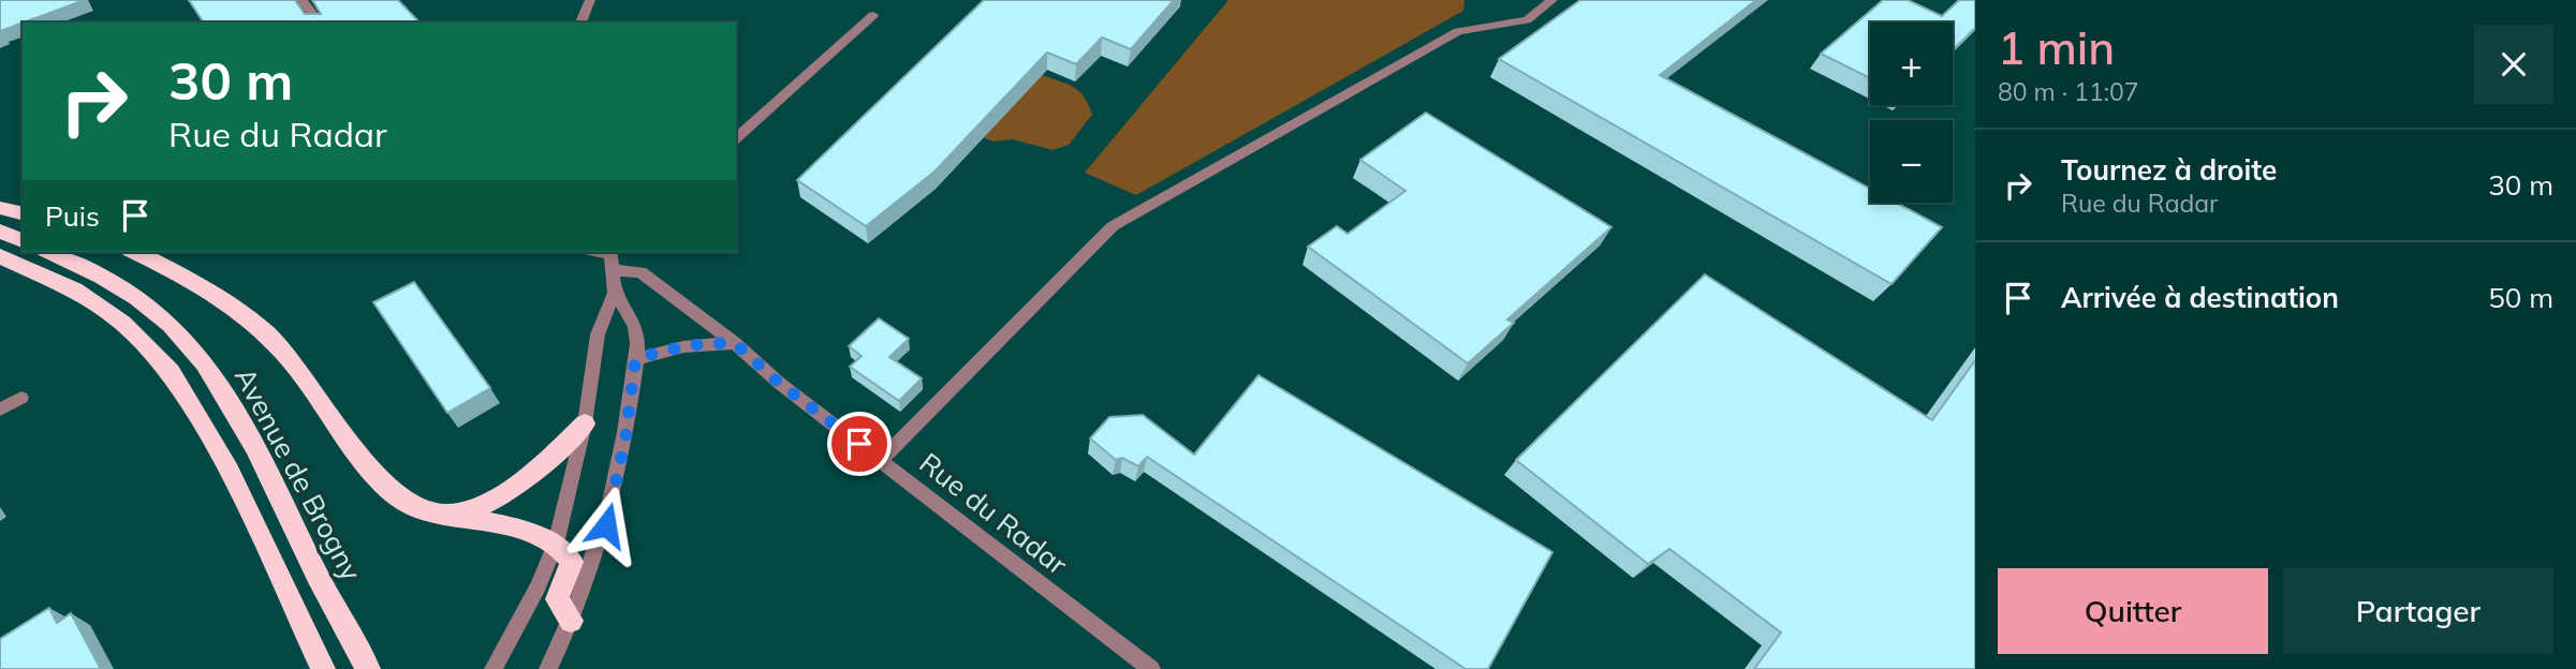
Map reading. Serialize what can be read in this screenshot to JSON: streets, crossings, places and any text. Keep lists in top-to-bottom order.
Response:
{
  "streets": {
    "highway": ["Avenue de Brogny"],
    "street": ["Rue du Radar"]
  },
  "page": {
    "heading": ["1 min", "80 m · 11:07"],
    "map_buttons": ["+", "−"],
    "turn": ["30 m", "Rue du Radar"],
    "list": [
      {
        "name": "Tournez à droite",
        "note": "Rue du Radar",
        "value": "30 m"
      },
      {
        "name": "Arrivée à destination",
        "value": "50 m"
      }
    ],
    "then": "Puis",
    "buttons": ["Quitter", "Partager"]
  }
}
